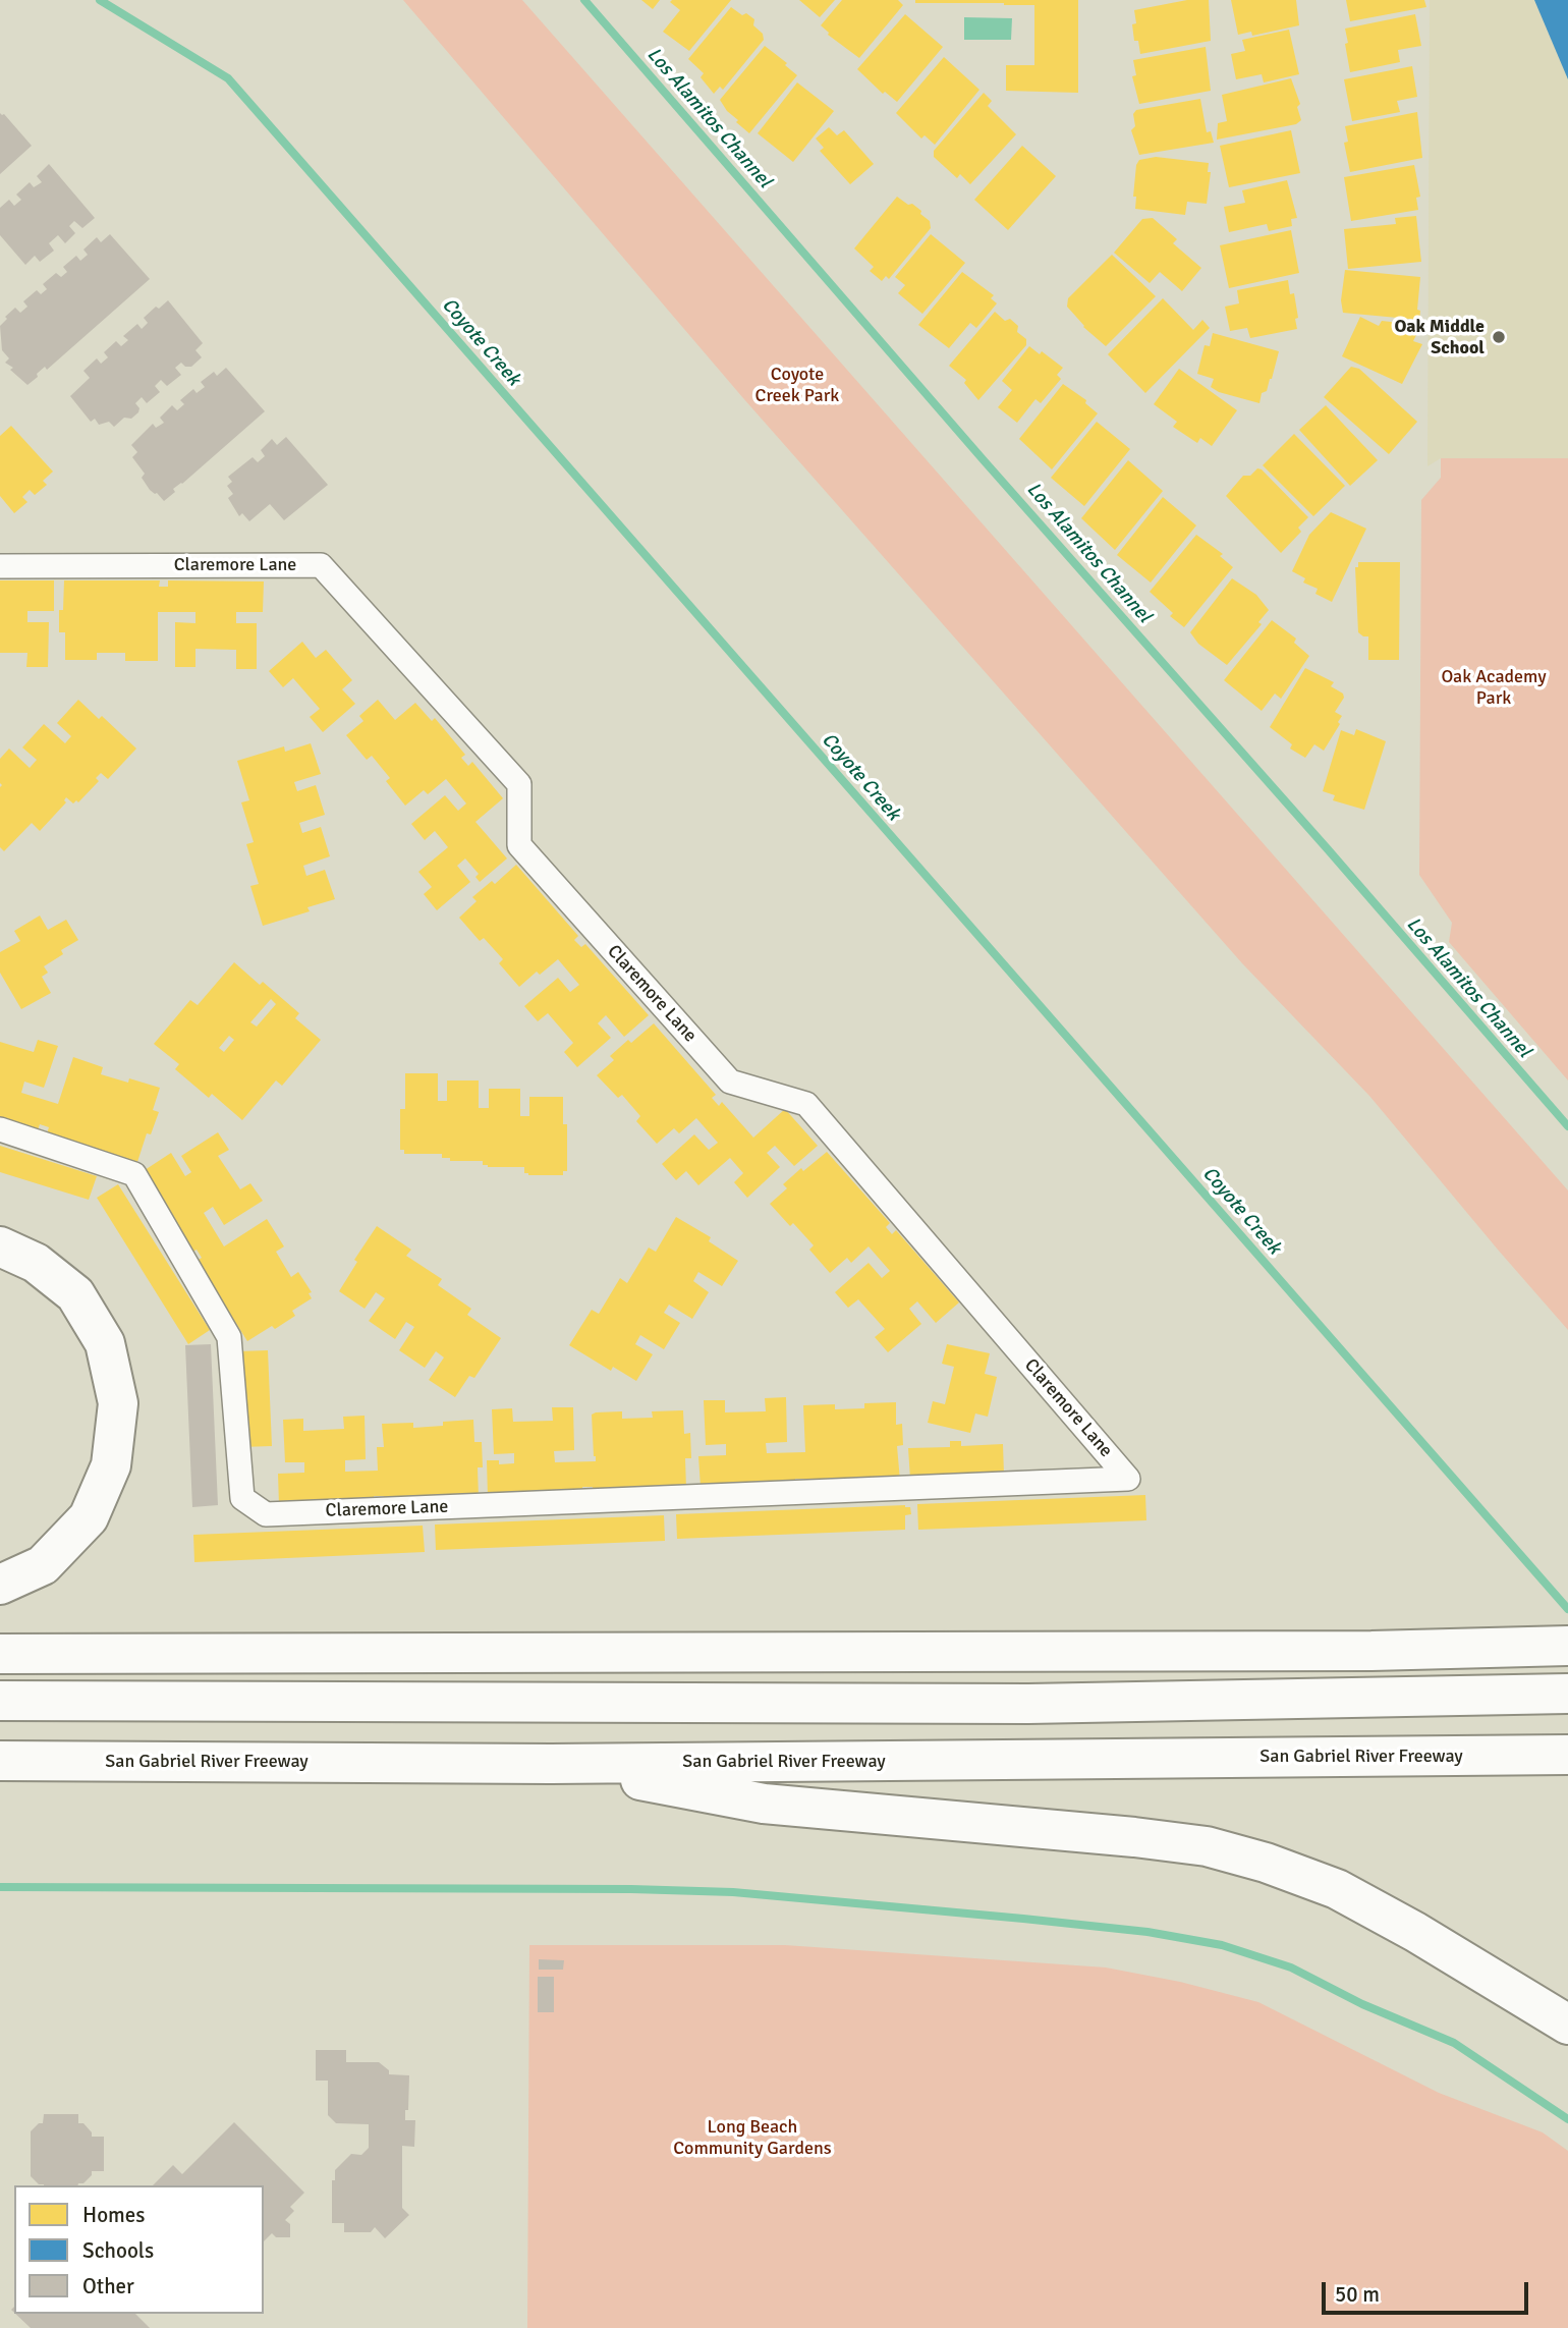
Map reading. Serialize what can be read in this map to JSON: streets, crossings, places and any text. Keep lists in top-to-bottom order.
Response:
{
  "streets": {
    "highway": ["San Gabriel River Freeway"],
    "street": ["Claremore Lane"]
  },
  "water": ["Los Alamitos Channel", "Coyote Creek"],
  "parks": ["Coyote Creek Park", "Oak Academy Park", "Long Beach Community Gardens"],
  "places": ["Oak Middle School"],
  "legend": ["Homes", "Schools", "Other"],
  "scale_bar": "50 m"
}
